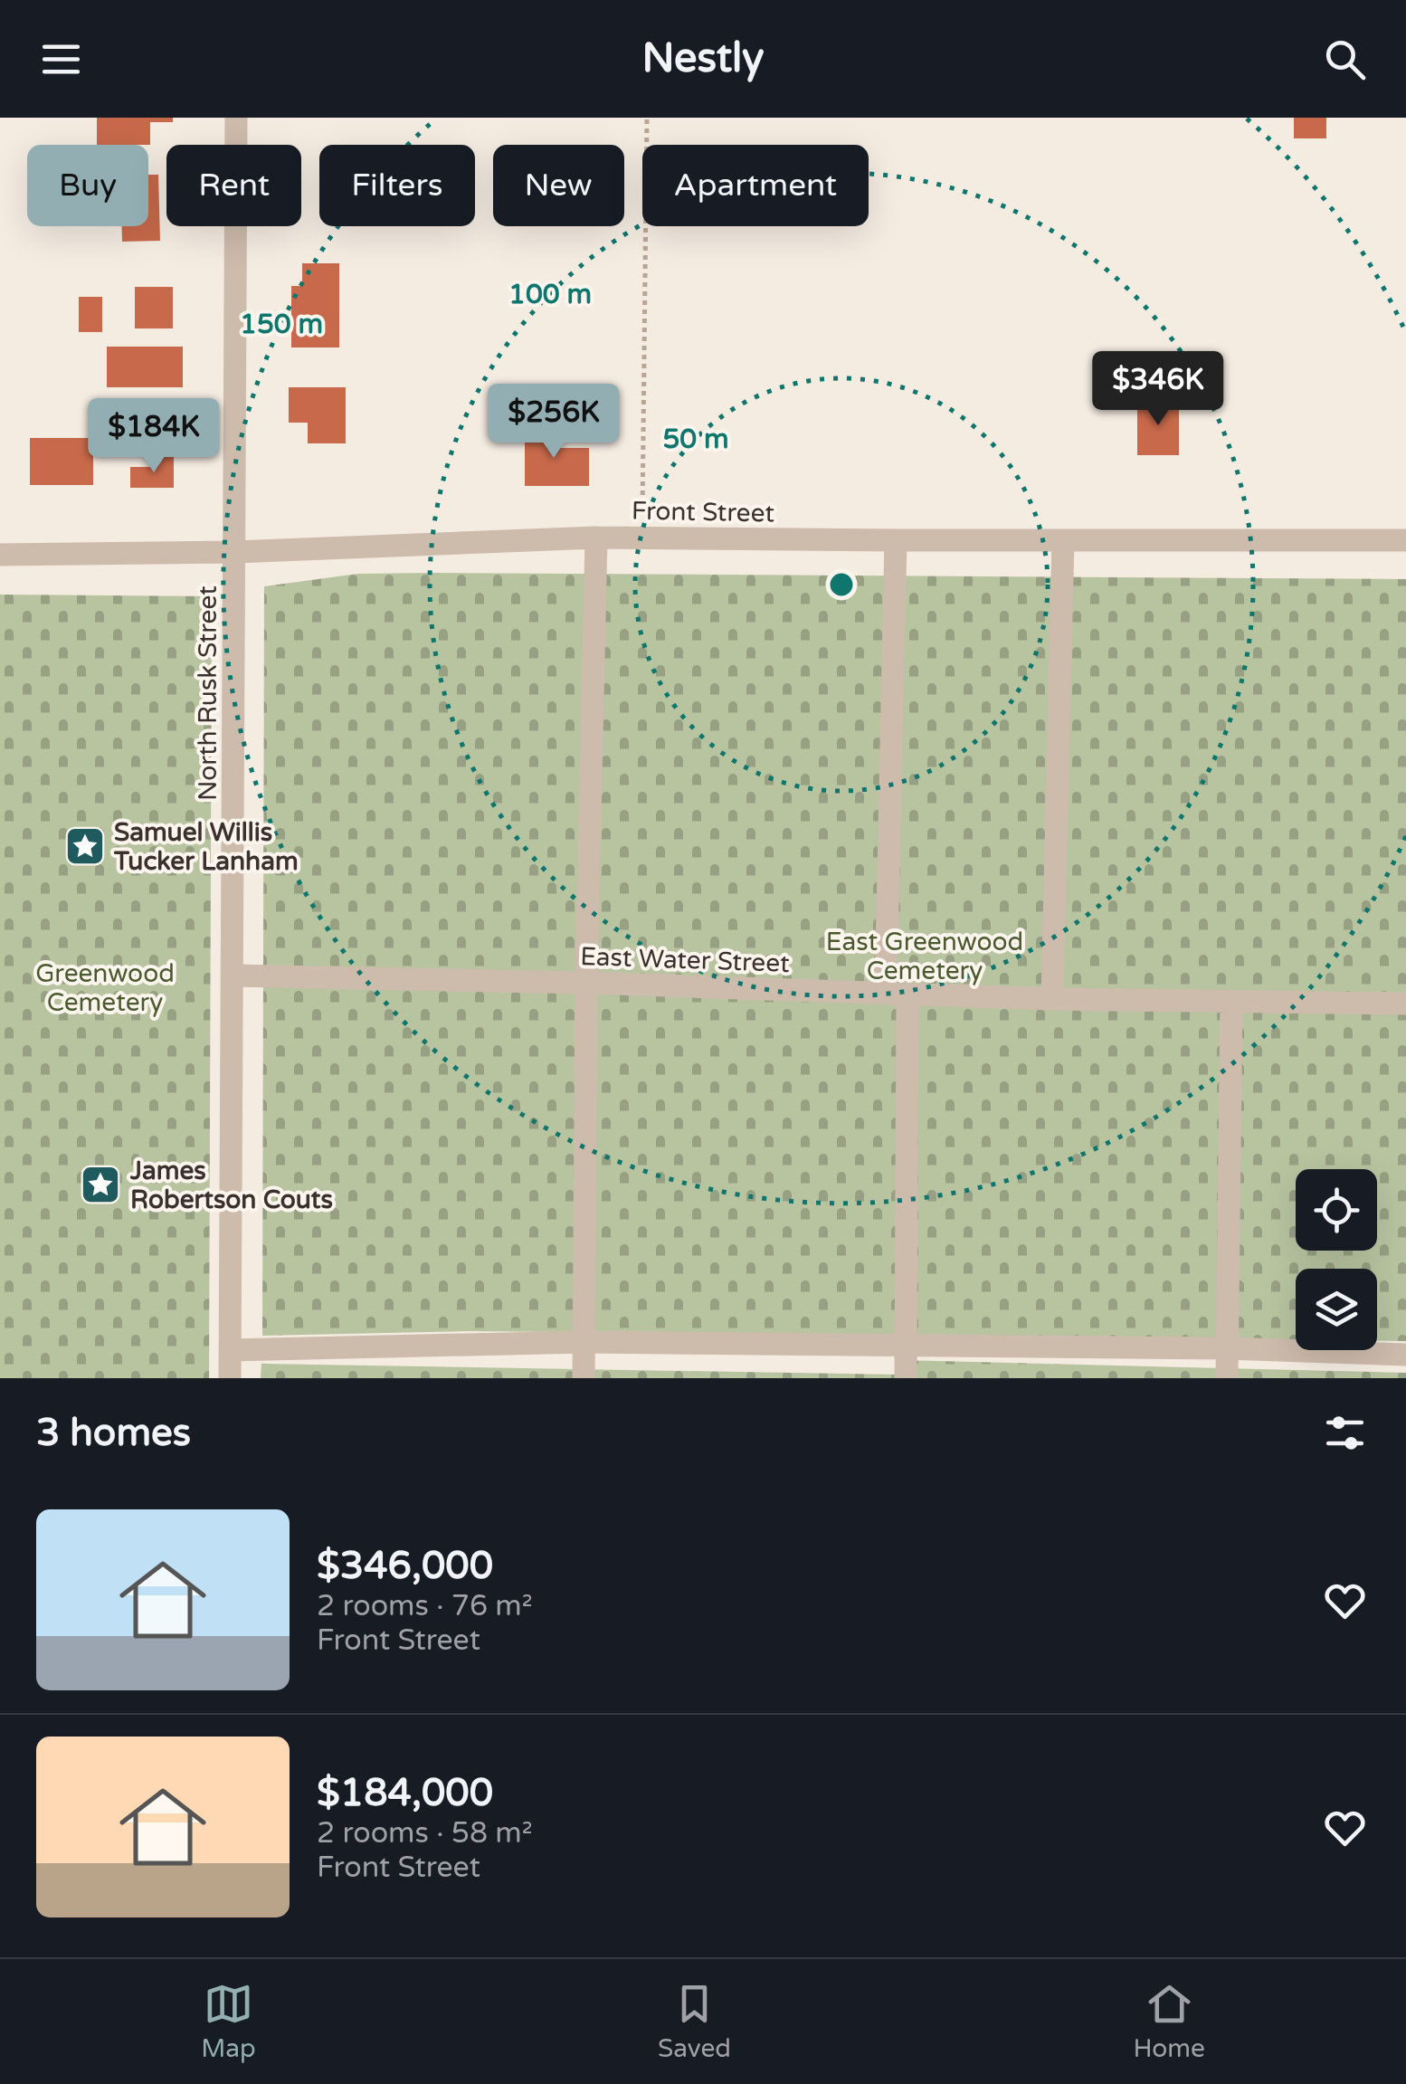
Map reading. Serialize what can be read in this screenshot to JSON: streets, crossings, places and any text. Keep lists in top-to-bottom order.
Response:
{
  "streets": {
    "street": ["Front Street", "North Rusk Street", "East Water Street"]
  },
  "crossings": [
    ["Front Street", "North Rusk Street"],
    ["North Rusk Street", "East Water Street"]
  ],
  "parks": ["East Greenwood Cemetery", "Greenwood Cemetery"],
  "places": {
    "place": ["Samuel Willis Tucker Lanham", "James Robertson Couts"]
  },
  "page": {
    "header": "Nestly",
    "chip": [
      "Buy",
      "Rent",
      "Filters",
      "New",
      "Apartment"
    ],
    "price": ["$346K", "$256K", "$184K"],
    "heading": "3 homes",
    "list": [
      {
        "name": "$346,000",
        "note": "2 rooms · 76 m² · Front Street"
      },
      {
        "name": "$184,000",
        "note": "2 rooms · 58 m² · Front Street"
      }
    ],
    "tabs": ["Map", "Saved", "Home"]
  },
  "rings": ["100 m", "150 m", "50 m"]
}
